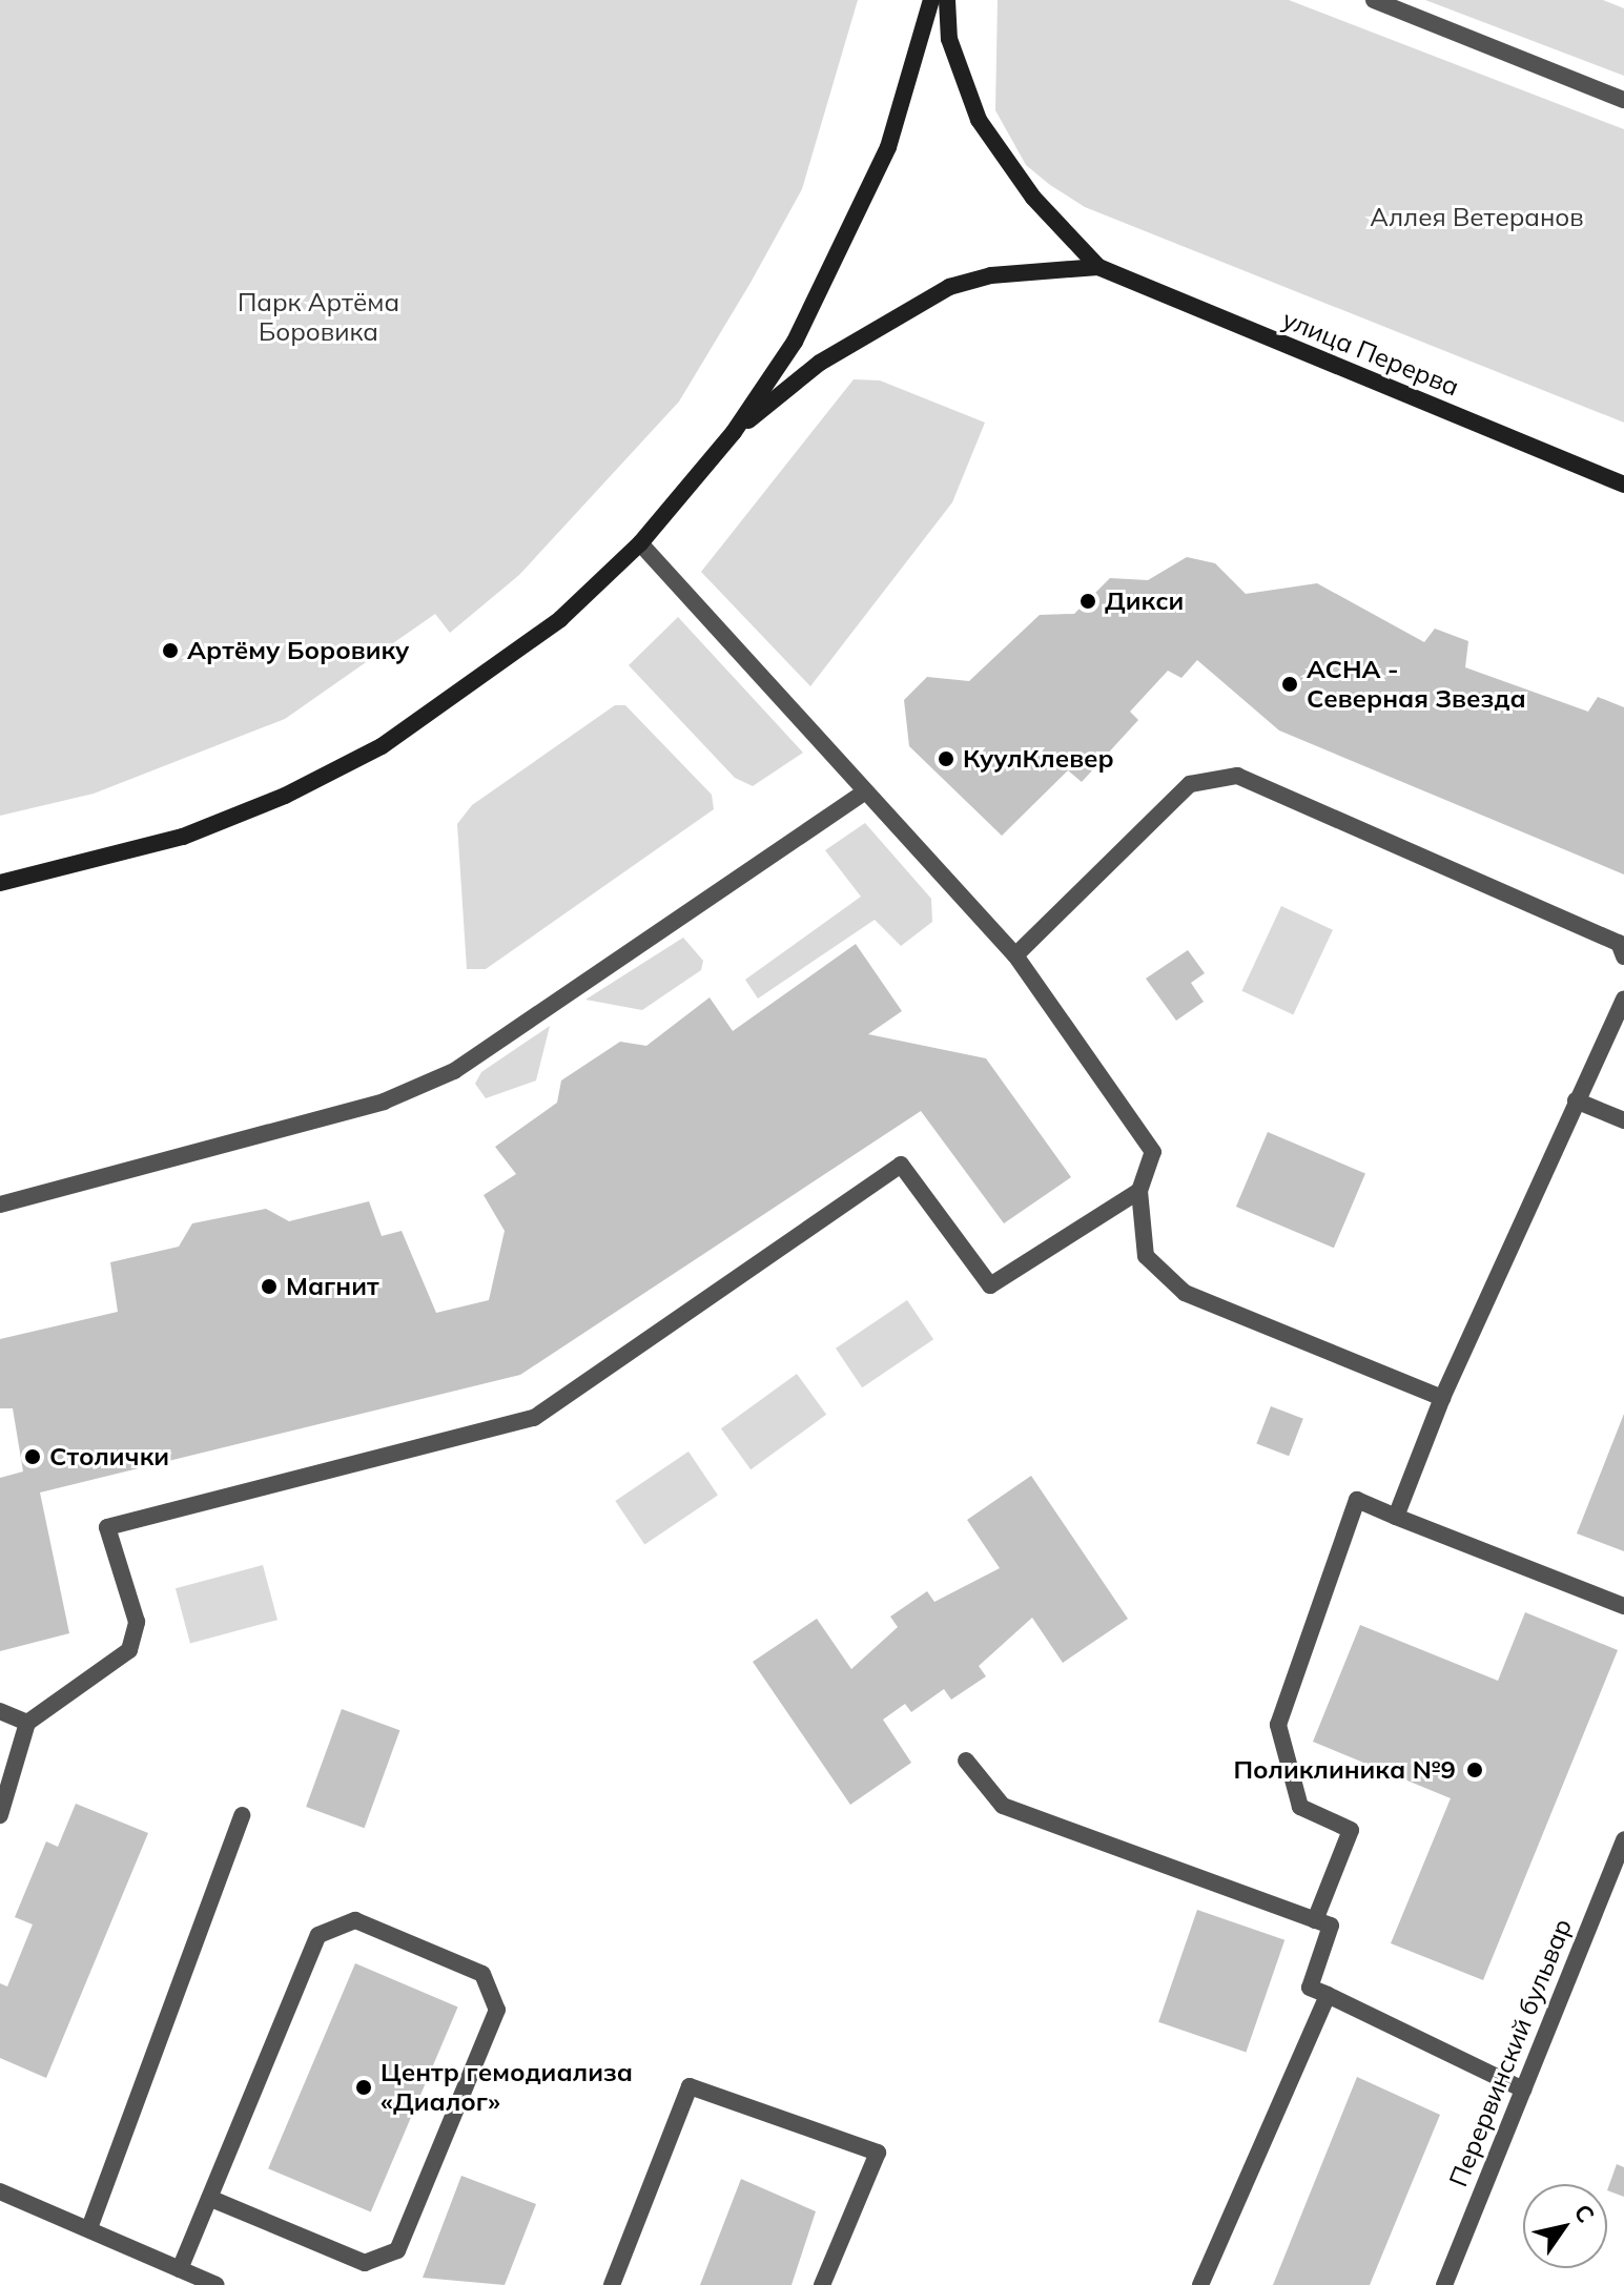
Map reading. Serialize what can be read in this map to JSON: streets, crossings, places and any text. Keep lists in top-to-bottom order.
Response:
{
  "streets": {
    "main road": ["улица Перерва"],
    "street": ["Перервинский бульвар"]
  },
  "parks": ["Аллея Ветеранов", "Парк Артёма Боровика"],
  "places": [
    "Дикси",
    "Артёму Боровику",
    "АСНА - Северная Звезда",
    "КуулКлевер",
    "Магнит",
    "Столички",
    "Поликлиника №9",
    "Центр гемодиализа «Диалог»"
  ],
  "north": "top right"
}
